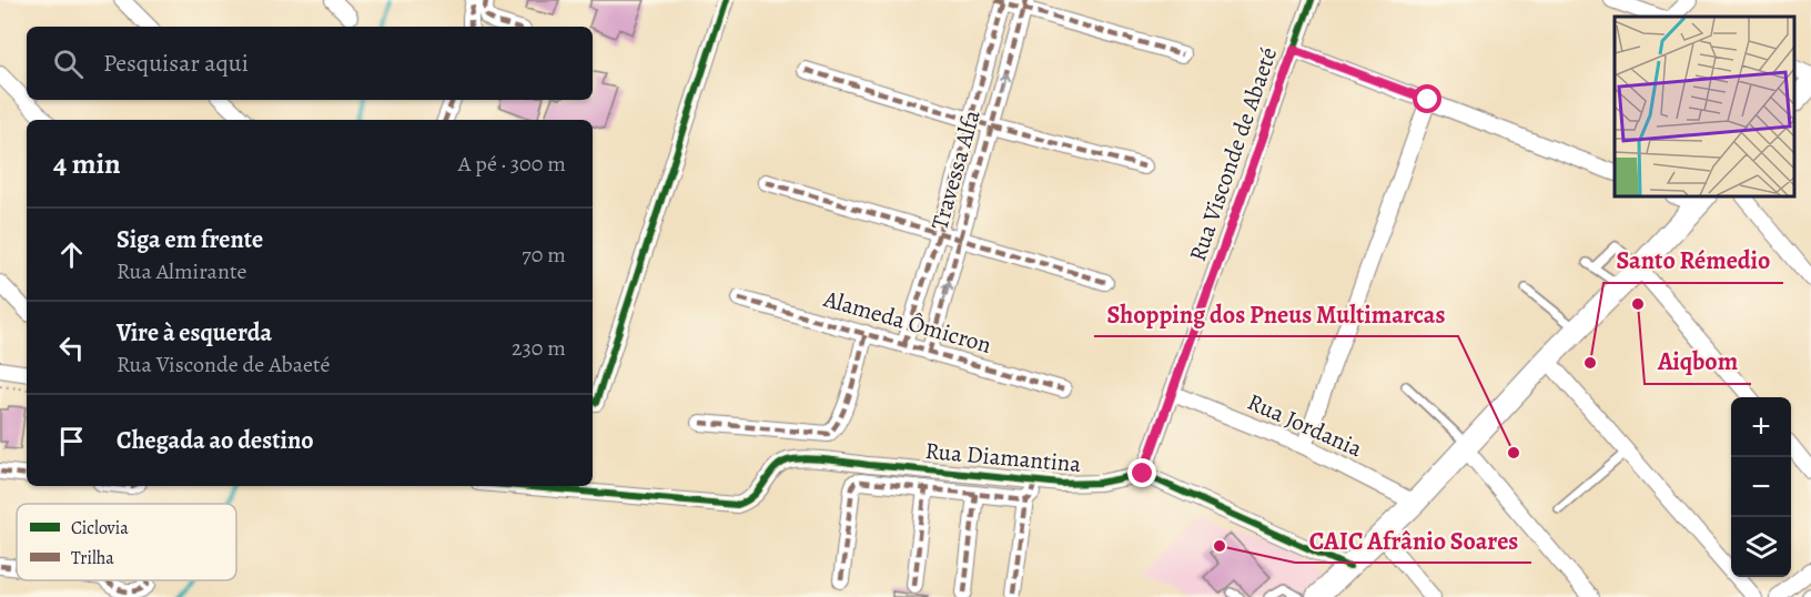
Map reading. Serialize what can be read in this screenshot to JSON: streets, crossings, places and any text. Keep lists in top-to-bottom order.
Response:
{
  "streets": {
    "street": [
      "Rua Visconde de Abaeté",
      "Travessa Alfa",
      "Alameda Ômicron",
      "Rua Jordania",
      "Rua Diamantina"
    ]
  },
  "crossings": [
    ["Rua Visconde de Abaeté", "Rua Jordania"],
    ["Rua Visconde de Abaeté", "Rua Diamantina"],
    ["Travessa Alfa", "Alameda Ômicron"]
  ],
  "places": [
    "Aiqbom",
    "Santo Rémedio",
    "Shopping dos Pneus Multimarcas",
    "CAIC Afrânio Soares"
  ],
  "legend": ["Ciclovia", "Trilha"],
  "page": {
    "search": "Pesquisar aqui",
    "heading": ["4 min", "A pé · 300 m"],
    "list": [
      ["Siga em frente", "Rua Almirante", "70 m"],
      ["Vire à esquerda", "Rua Visconde de Abaeté", "230 m"],
      "Chegada ao destino"
    ],
    "map_buttons": ["+", "−"]
  }
}
